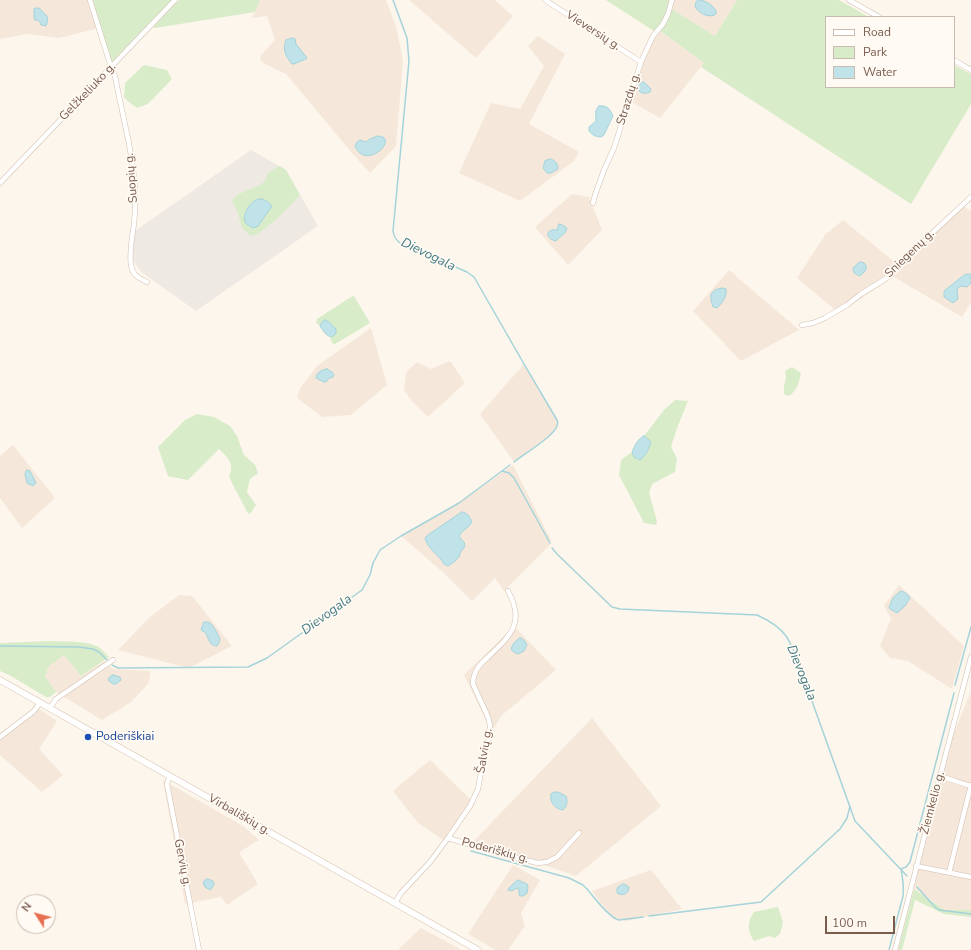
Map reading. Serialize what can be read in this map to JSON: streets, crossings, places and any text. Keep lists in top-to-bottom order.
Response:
{
  "streets": {
    "main road": ["Virbališkių g."],
    "street": [
      "Vieversių g.",
      "Gelžkeliuko g.",
      "Strazdų g.",
      "Suopių g.",
      "Sniegenų g.",
      "Šalvių g.",
      "Žiemkelio g.",
      "Poderiškių g.",
      "Gervių g."
    ]
  },
  "crossings": [
    ["Vieversių g.", "Strazdų g."],
    ["Gelžkeliuko g.", "Suopių g."],
    ["Šalvių g.", "Virbališkių g."],
    ["Šalvių g.", "Poderiškių g."],
    ["Virbališkių g.", "Gervių g."]
  ],
  "water": ["Dievogala"],
  "places": ["Poderiškiai"],
  "legend": ["Road", "Park", "Water"],
  "scale_bar": "100 m",
  "north": "top left"
}
